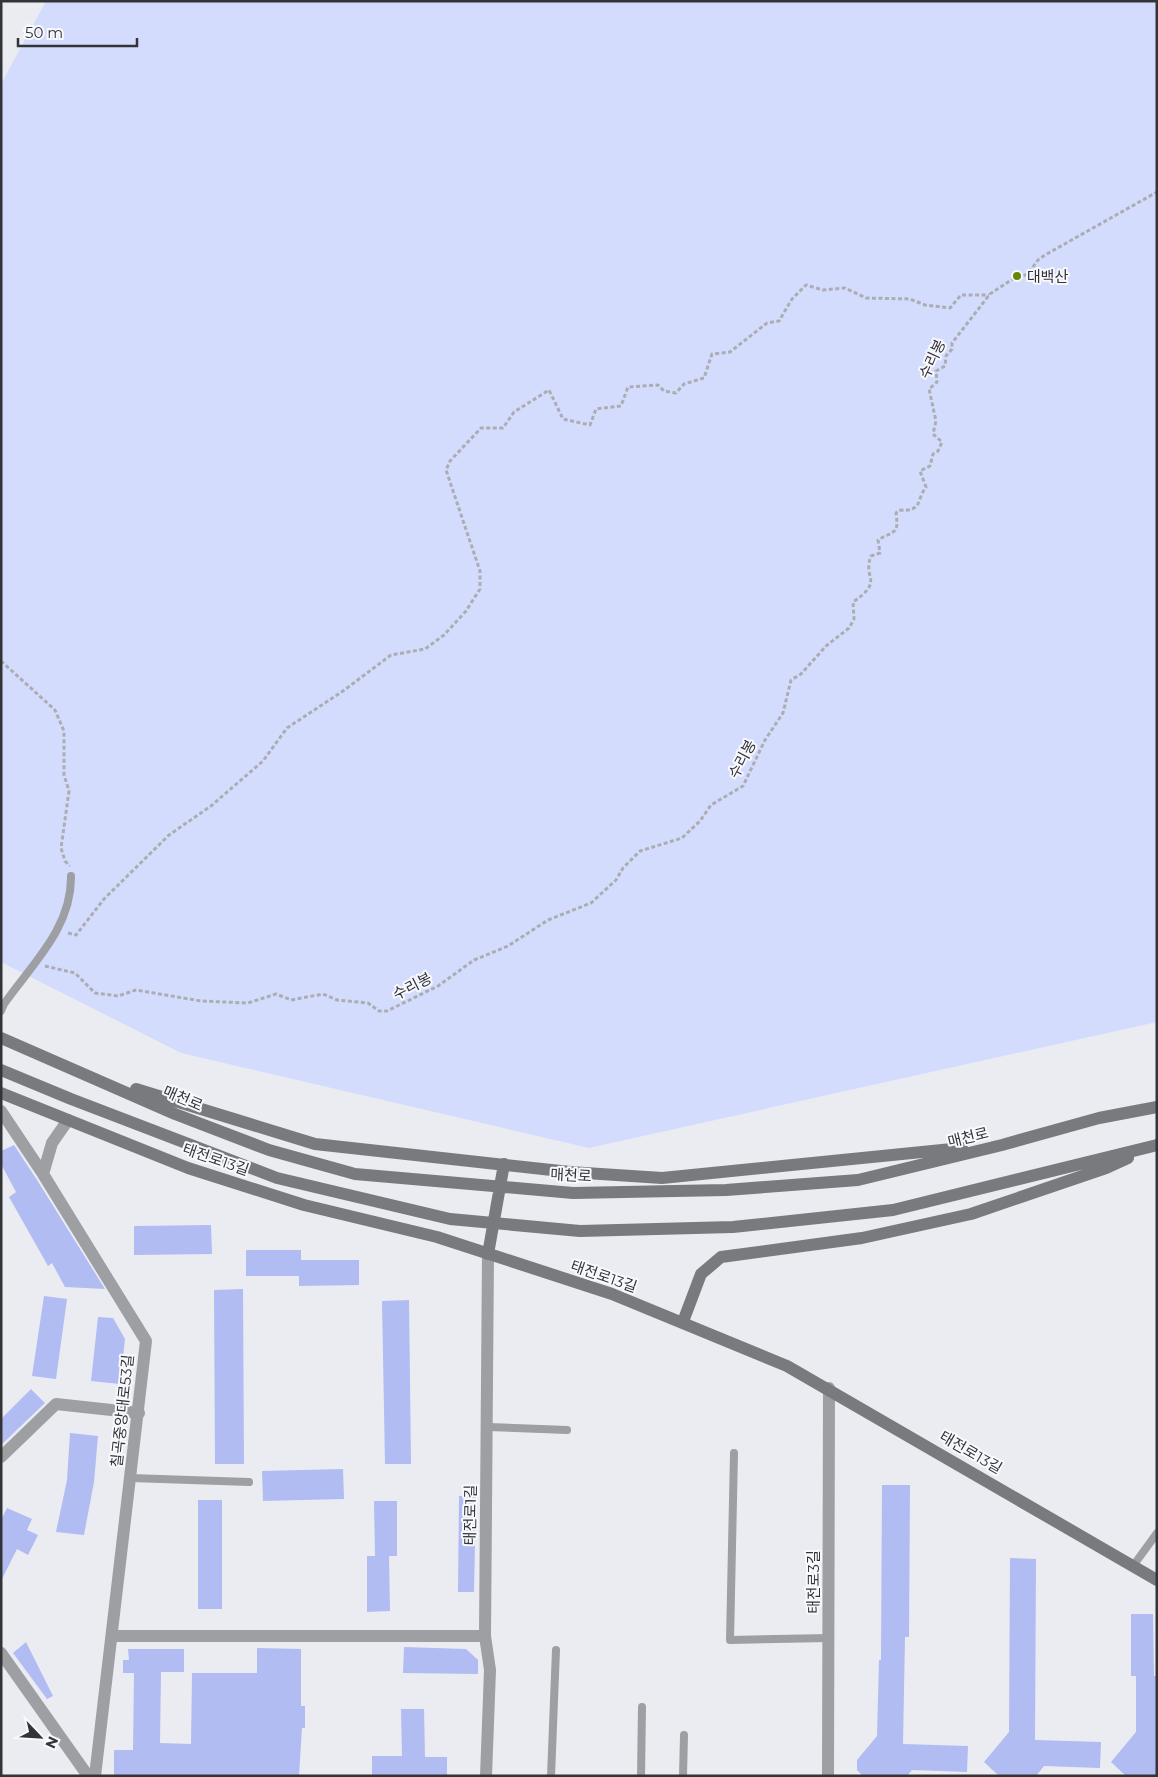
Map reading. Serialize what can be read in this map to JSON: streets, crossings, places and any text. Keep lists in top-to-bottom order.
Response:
{
  "streets": {
    "main road": ["매천로", "태전로13길"],
    "street": ["칠곡중앙대로53길", "태전로1길", "태전로3길"],
    "path": ["수리봉"]
  },
  "crossings": [
    ["태전로13길", "태전로1길"],
    ["태전로13길", "태전로3길"]
  ],
  "places": ["대백산"],
  "scale_bar": "50 m",
  "north": "bottom right"
}
